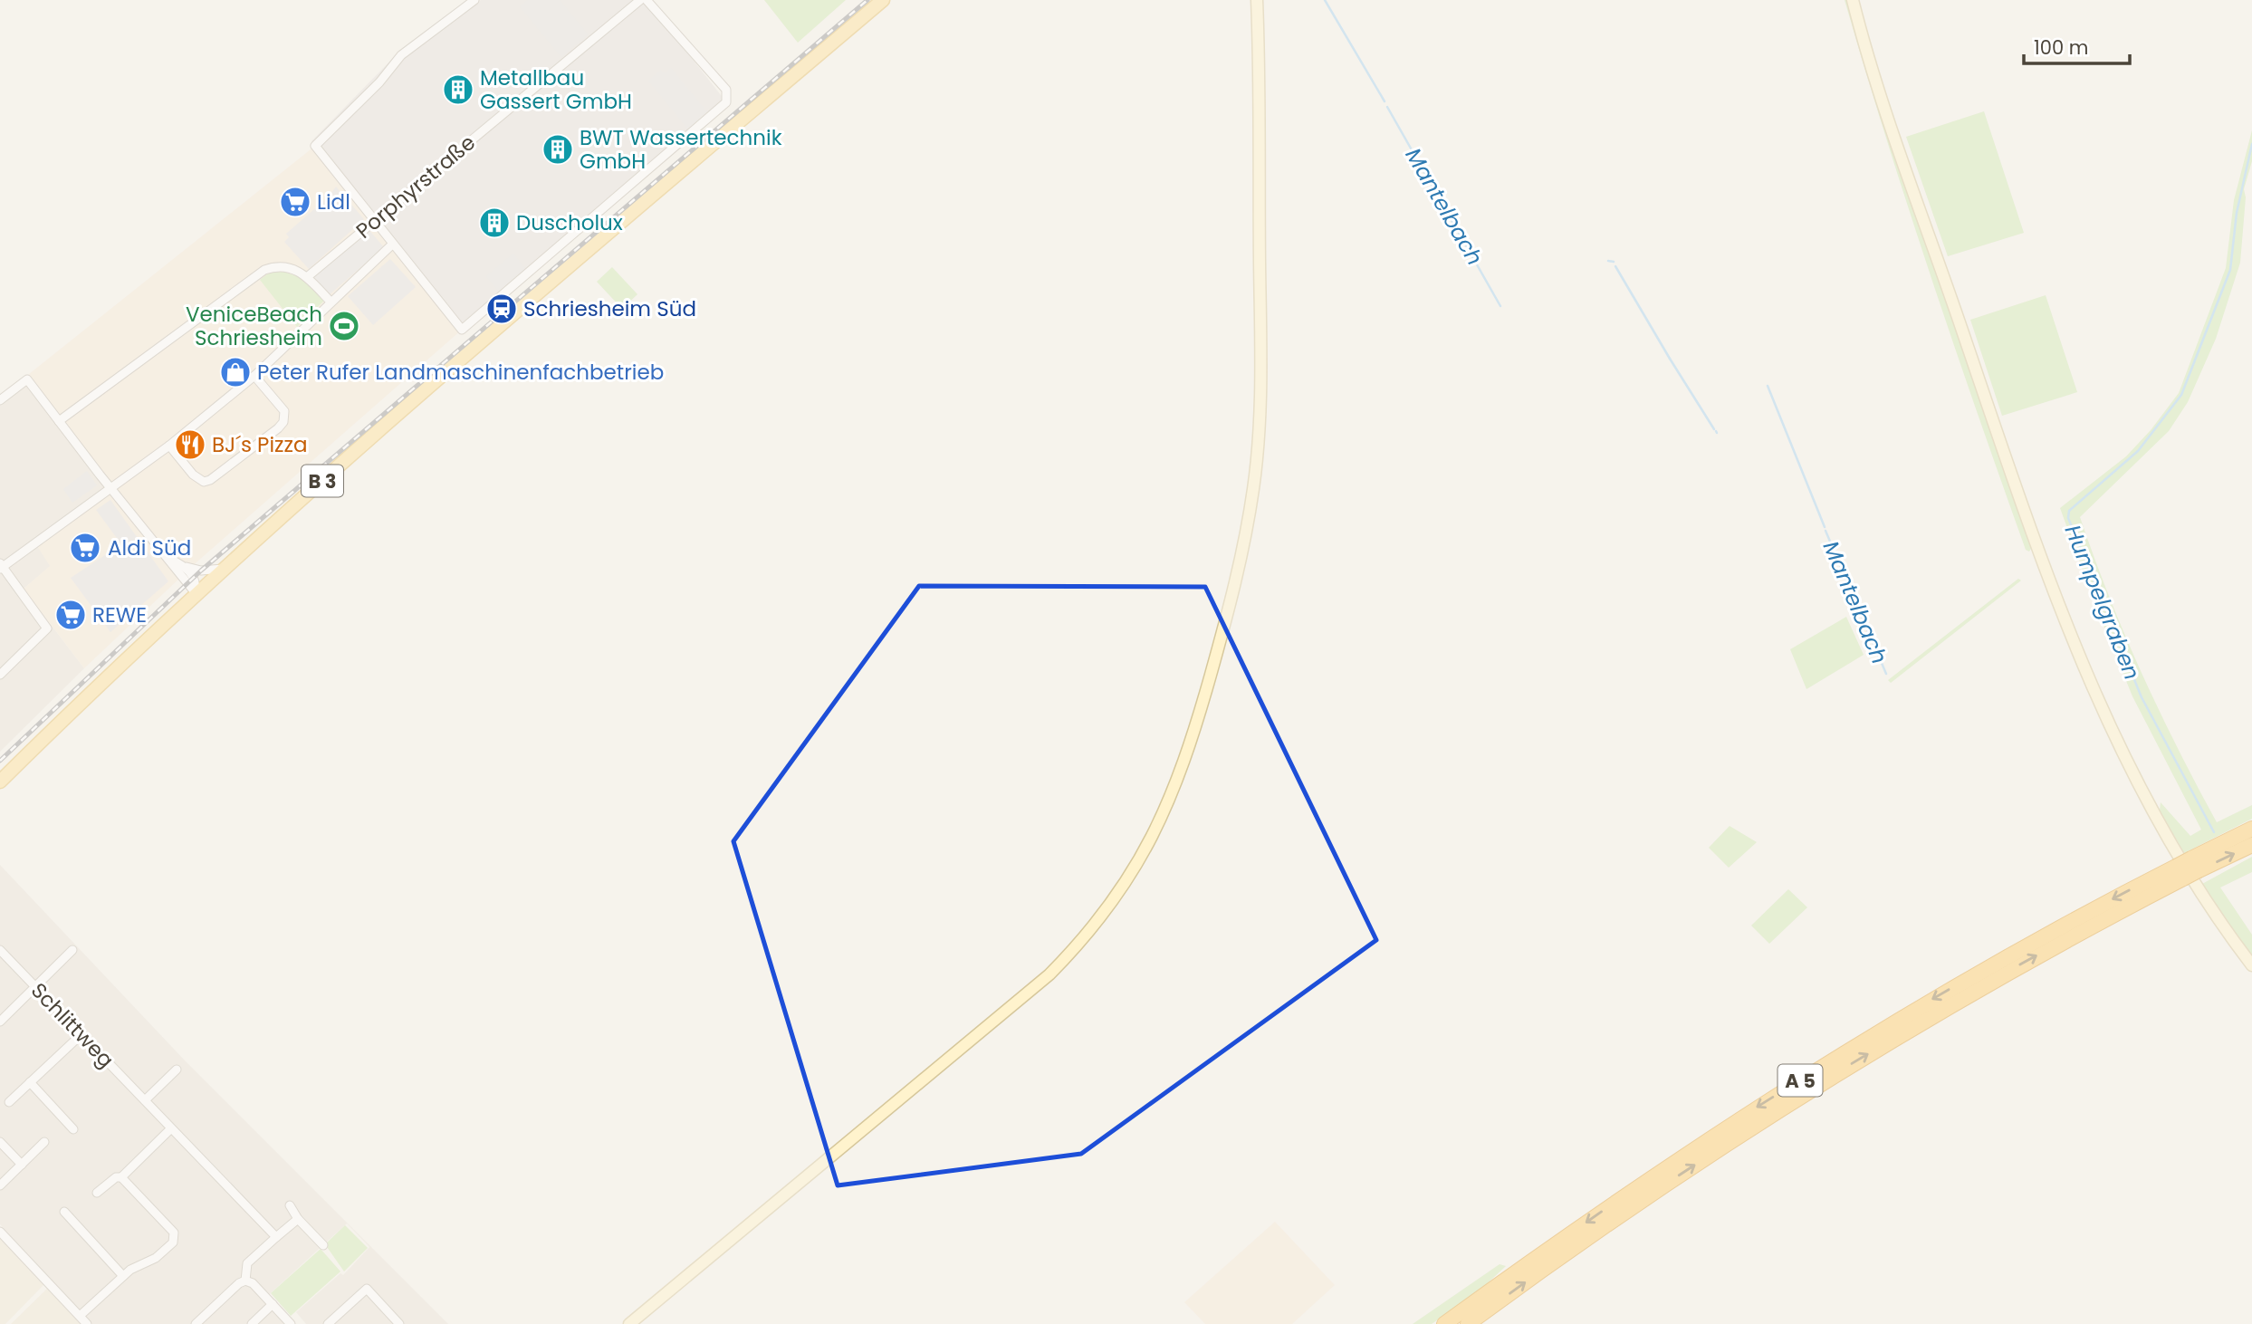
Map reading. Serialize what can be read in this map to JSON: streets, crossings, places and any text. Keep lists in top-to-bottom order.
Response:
{
  "streets": {
    "highway": ["A 5"],
    "main road": ["B 3"],
    "street": ["Porphyrstraße", "Schlittweg"]
  },
  "water": ["Mantelbach", "Humpelgraben"],
  "places": {
    "building": ["Metallbau Gassert GmbH", "BWT Wassertechnik GmbH", "Duscholux"],
    "supermarket": ["Lidl", "Aldi Süd", "REWE"],
    "station": ["Schriesheim Süd"],
    "sports": ["VeniceBeach Schriesheim"],
    "shop": ["Peter Rufer Landmaschinenfachbetrieb"],
    "restaurant": ["BJ´s Pizza"]
  },
  "scale_bar": "100 m"
}
